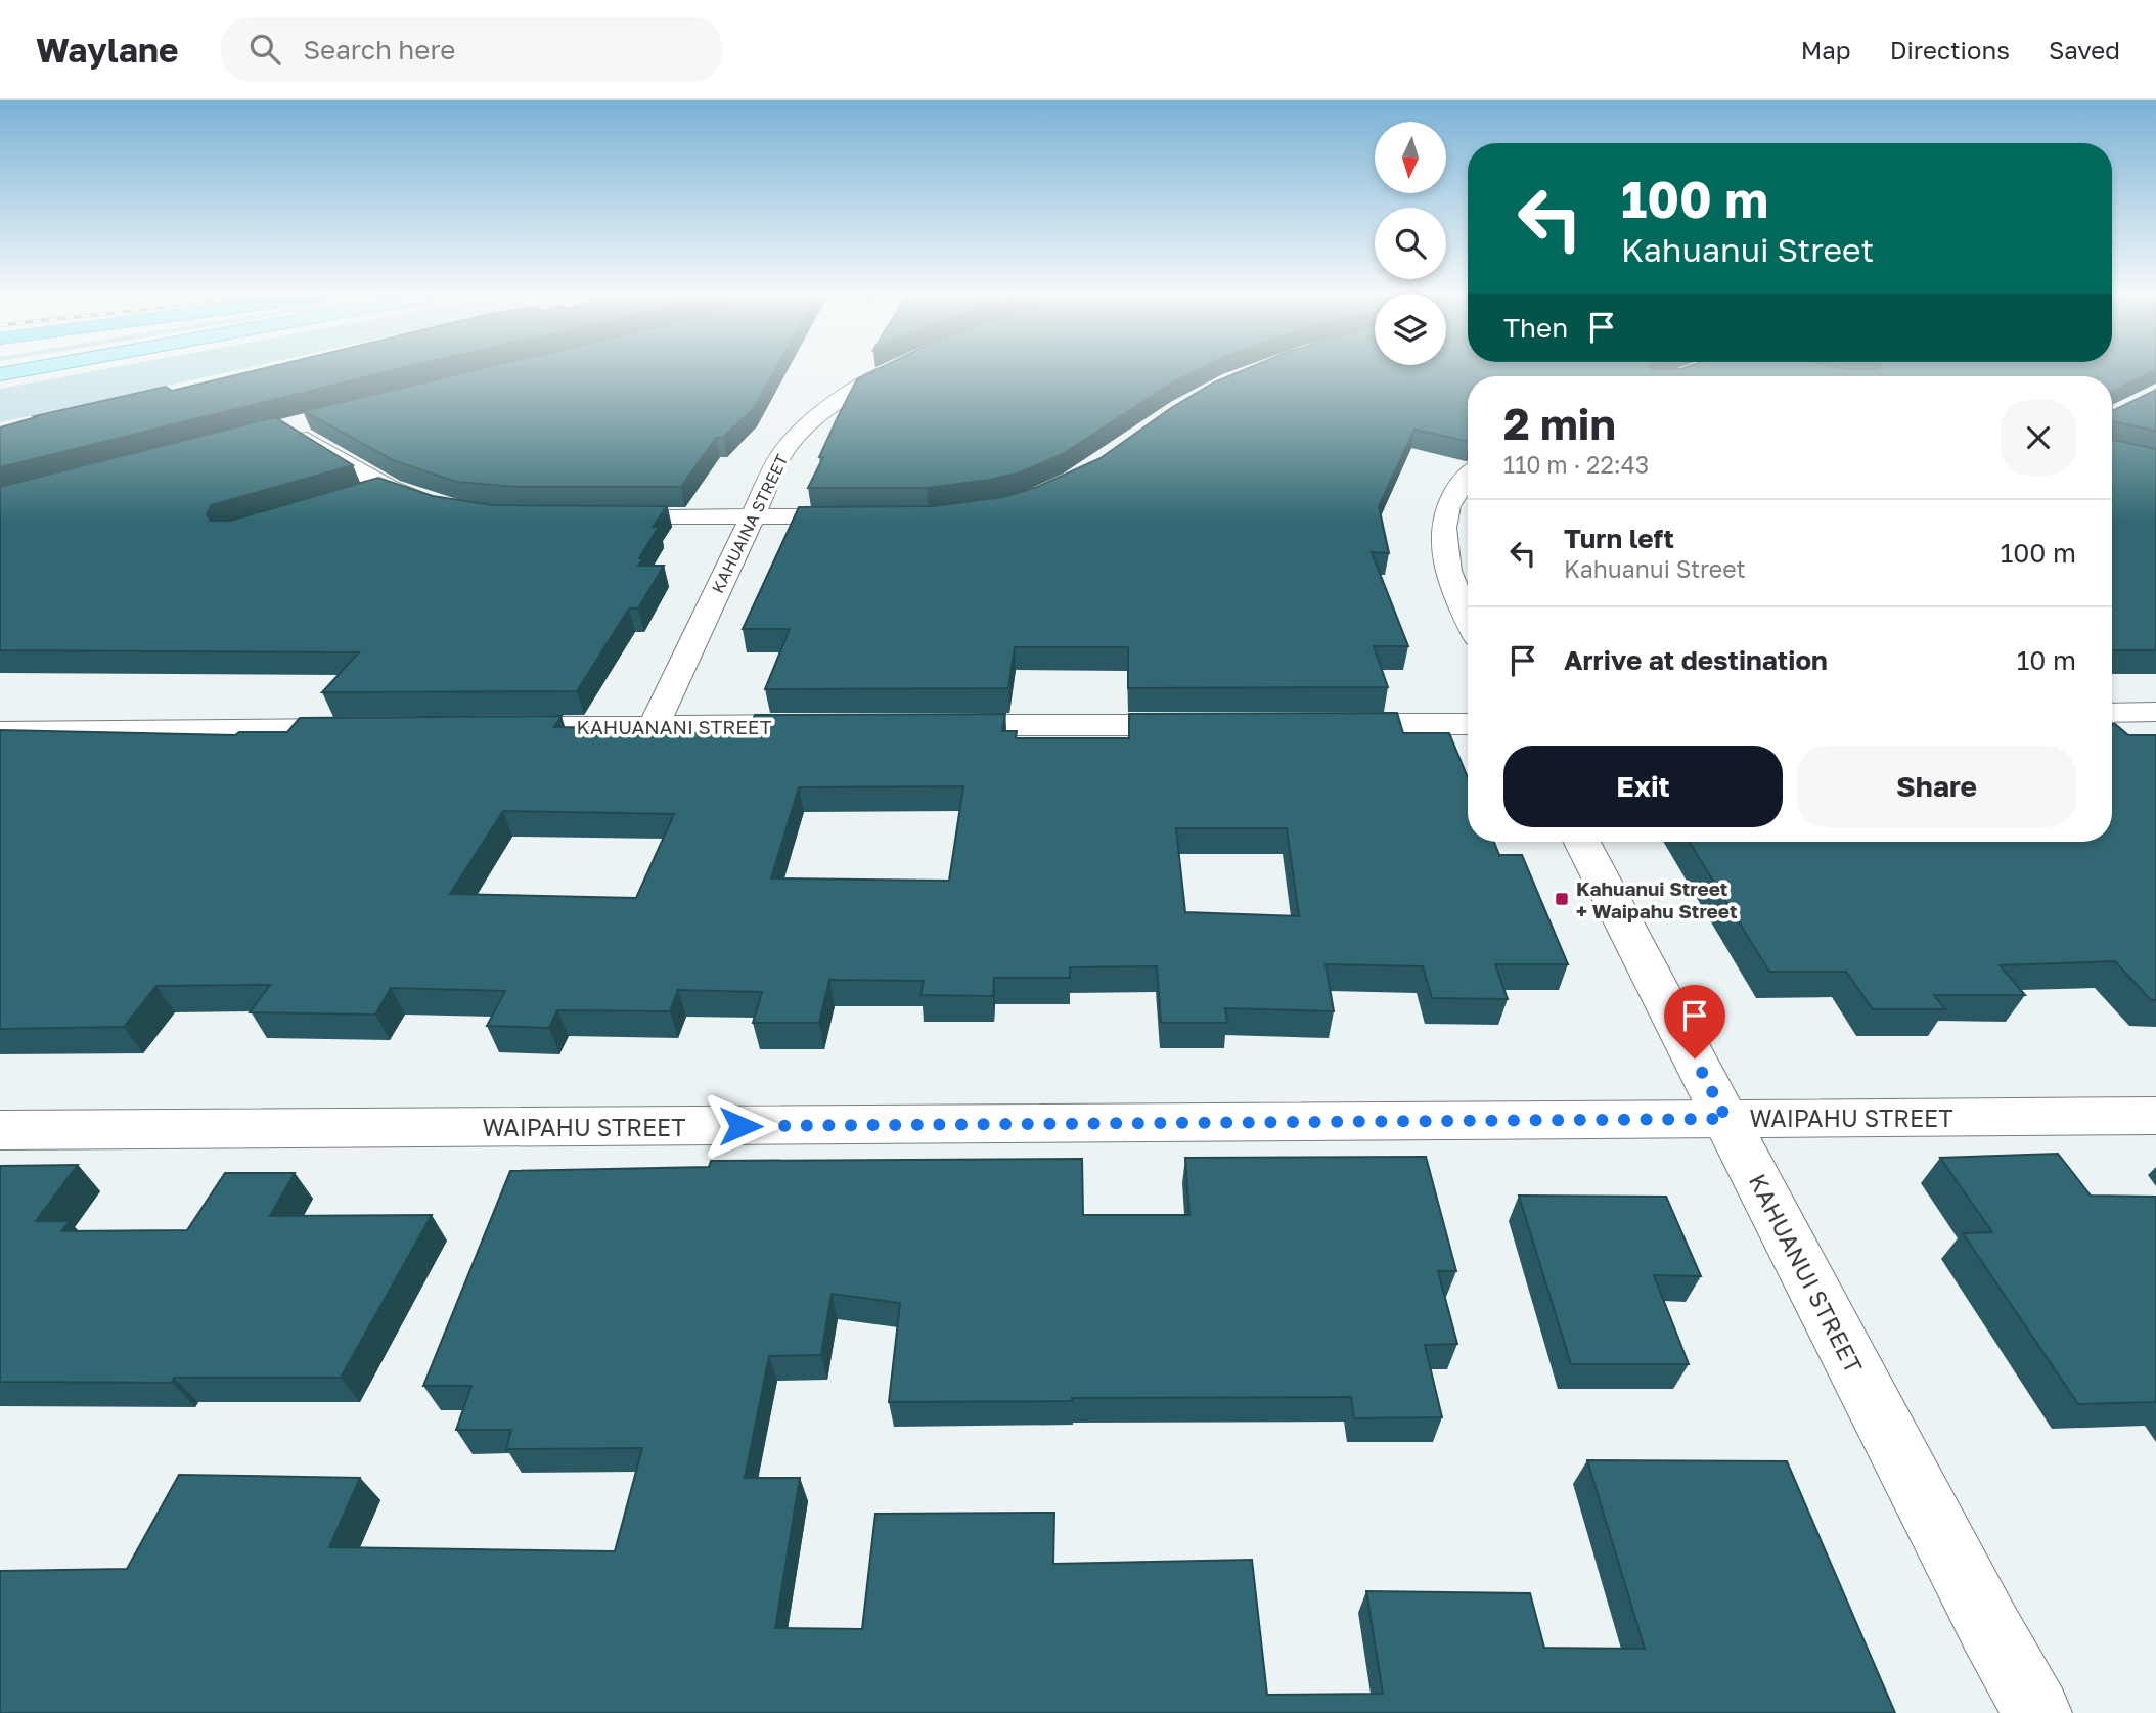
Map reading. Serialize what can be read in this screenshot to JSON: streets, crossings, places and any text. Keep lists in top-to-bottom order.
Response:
{
  "streets": {
    "street": [
      "KAHUAINA STREET",
      "KAHUANANI STREET",
      "WAIPAHU STREET",
      "KAHUANUI STREET"
    ]
  },
  "crossings": [
    ["KAHUAINA STREET", "KAHUANANI STREET"],
    ["WAIPAHU STREET", "KAHUANUI STREET"]
  ],
  "places": {
    "transit": ["Kahuanui Street + Waipahu Street"]
  },
  "north": "bottom",
  "page": {
    "header": "Waylane",
    "search": "Search here",
    "nav": ["Map", "Directions", "Saved"],
    "turn": ["100 m", "Kahuanui Street"],
    "then": "Then",
    "heading": ["2 min", "110 m · 22:43"],
    "list": [
      {
        "name": "Turn left",
        "note": "Kahuanui Street",
        "value": "100 m"
      },
      {
        "name": "Arrive at destination",
        "value": "10 m"
      }
    ],
    "buttons": ["Exit", "Share"]
  }
}
